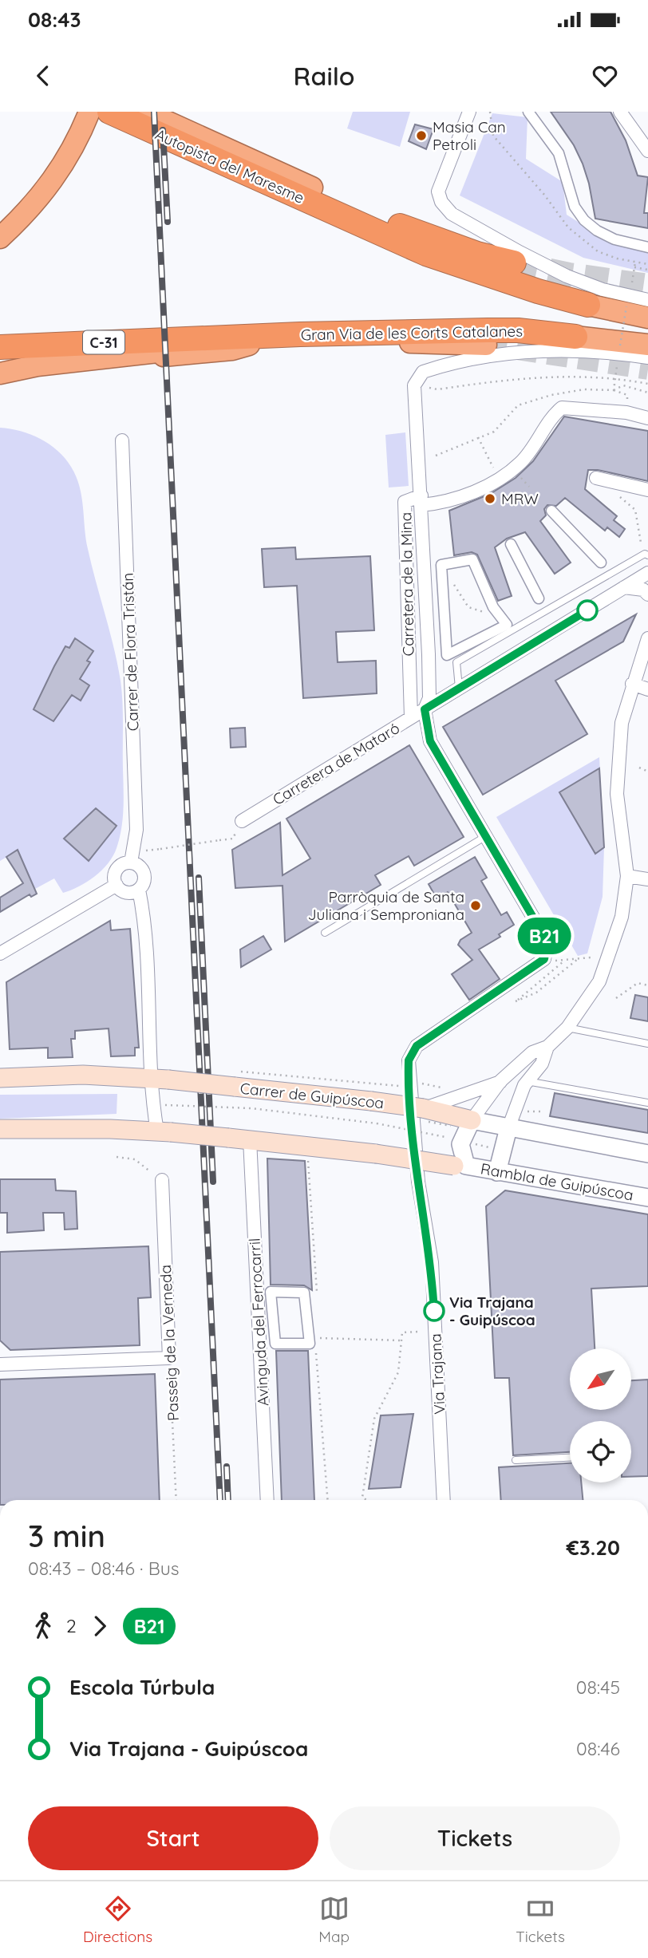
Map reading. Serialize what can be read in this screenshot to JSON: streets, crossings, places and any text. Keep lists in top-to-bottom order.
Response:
{
  "streets": {
    "highway": ["Autopista del Maresme", "Gran Via de les Corts Catalanes", "C-31"],
    "main road": ["Carrer de Guipúscoa"],
    "street": [
      "Carretera de la Mina",
      "Carrer de Flora Tristán",
      "Carretera de Mataró",
      "Rambla de Guipúscoa",
      "Avinguda del Ferrocarril",
      "Passeig de la Verneda",
      "Via Trajana"
    ]
  },
  "crossings": [
    ["Carretera de la Mina", "Carretera de Mataró"],
    ["Carretera de la Mina", "Via Trajana"],
    ["Carretera de Mataró", "Via Trajana"]
  ],
  "places": [
    "Masia Can Petroli",
    "MRW",
    "Parròquia de Santa Juliana i Semproniana",
    "Via Trajana - Guipúscoa"
  ],
  "lines": ["bus line B21"],
  "north": "bottom left",
  "page": {
    "status": "08:43",
    "header": "Railo",
    "on_map": "B21",
    "heading": ["3 min", "08:43 – 08:46 · Bus", "€3.20"],
    "legs": ["2", "B21"],
    "list": [
      {
        "name": "Escola Túrbula",
        "value": "08:45"
      },
      {
        "name": "Via Trajana - Guipúscoa",
        "value": "08:46"
      }
    ],
    "buttons": ["Start", "Tickets"],
    "tabs": ["Directions", "Map", "Tickets"]
  }
}
